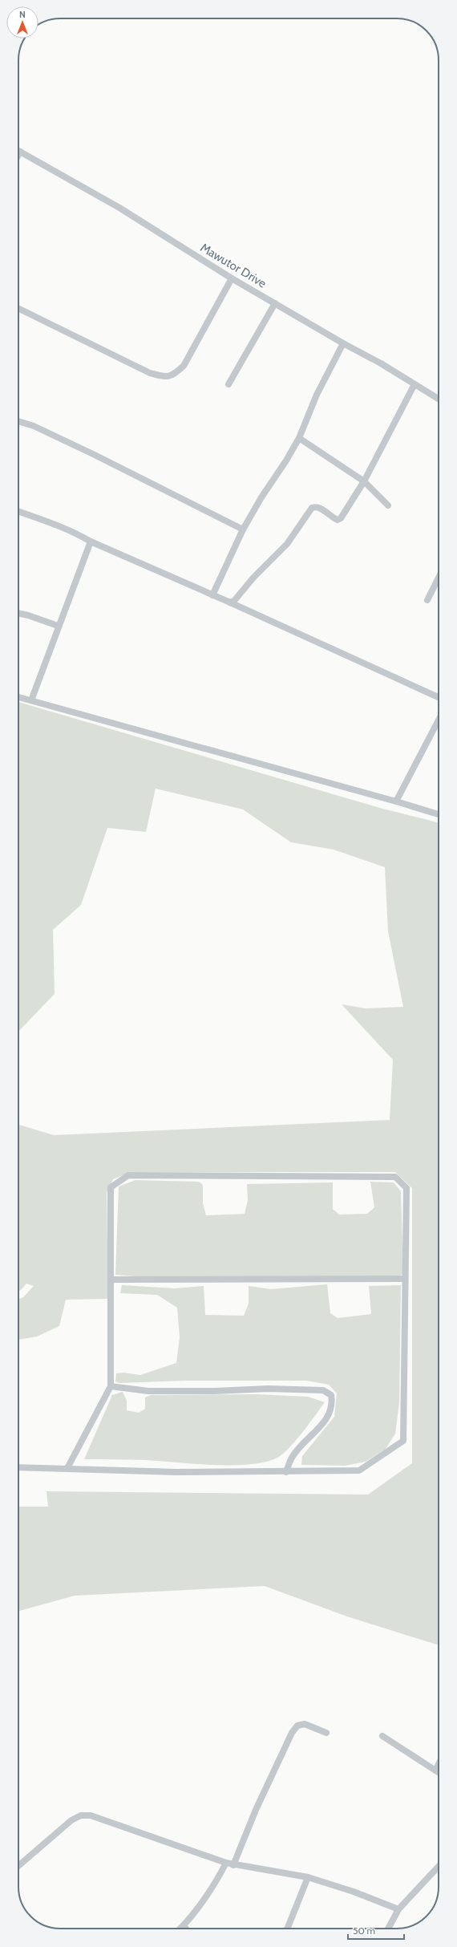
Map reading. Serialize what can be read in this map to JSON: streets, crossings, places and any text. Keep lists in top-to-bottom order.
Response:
{
  "streets": {
    "street": ["Mawutor Drive"]
  },
  "scale_bar": "50 m",
  "north": "top"
}
